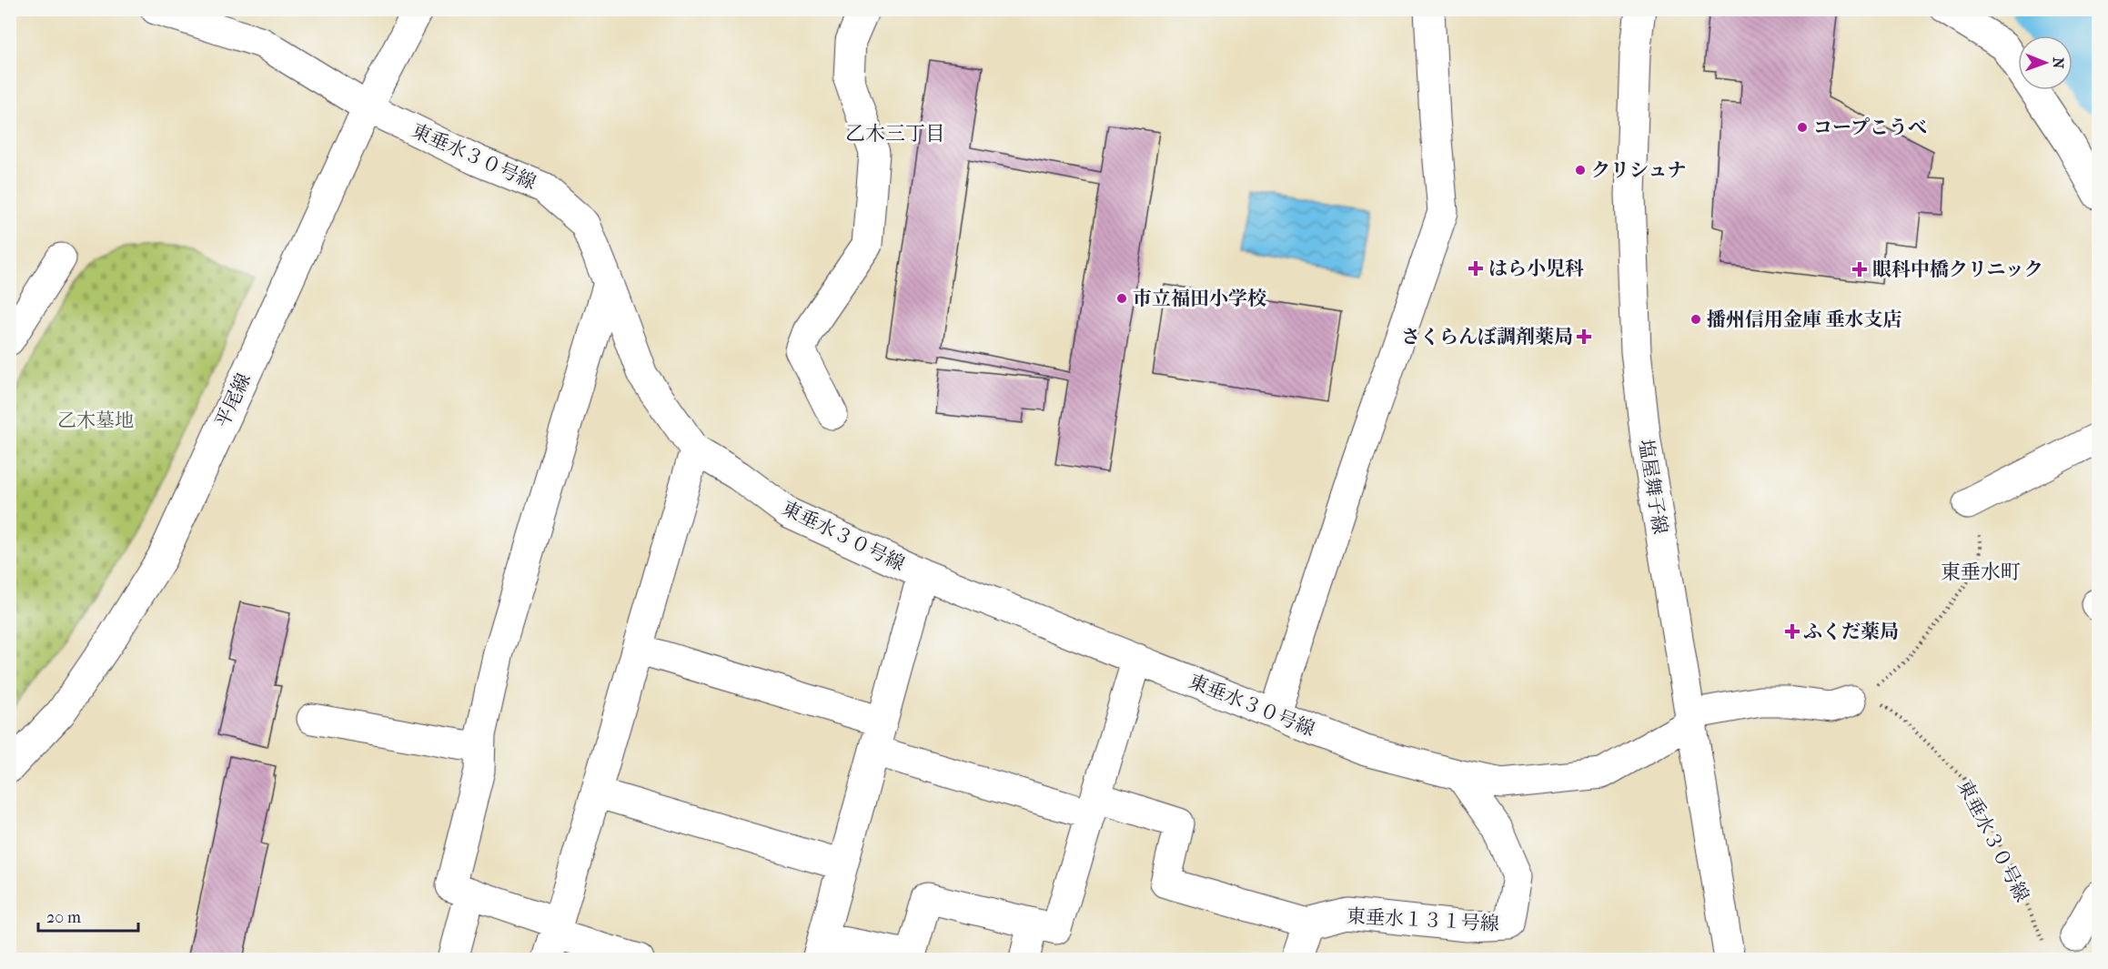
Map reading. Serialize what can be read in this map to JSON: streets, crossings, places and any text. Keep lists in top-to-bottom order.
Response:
{
  "streets": {
    "street": [
      "東垂水３０号線",
      "平尾線",
      "塩屋舞子線",
      "東垂水１３１号線"
    ]
  },
  "crossings": [
    ["東垂水３０号線", "平尾線"],
    ["東垂水３０号線", "塩屋舞子線"],
    ["東垂水３０号線", "東垂水１３１号線"]
  ],
  "districts": ["乙木三丁目", "東垂水町"],
  "parks": ["乙木墓地"],
  "places": {
    "other": [
      "コープこうべ",
      "クリシュナ",
      "市立福田小学校",
      "播州信用金庫 垂水支店"
    ],
    "health": [
      "はら小児科",
      "眼科中橋クリニック",
      "さくらんぼ調剤薬局",
      "ふくだ薬局"
    ]
  },
  "scale_bar": "20 m",
  "north": "right"
}
